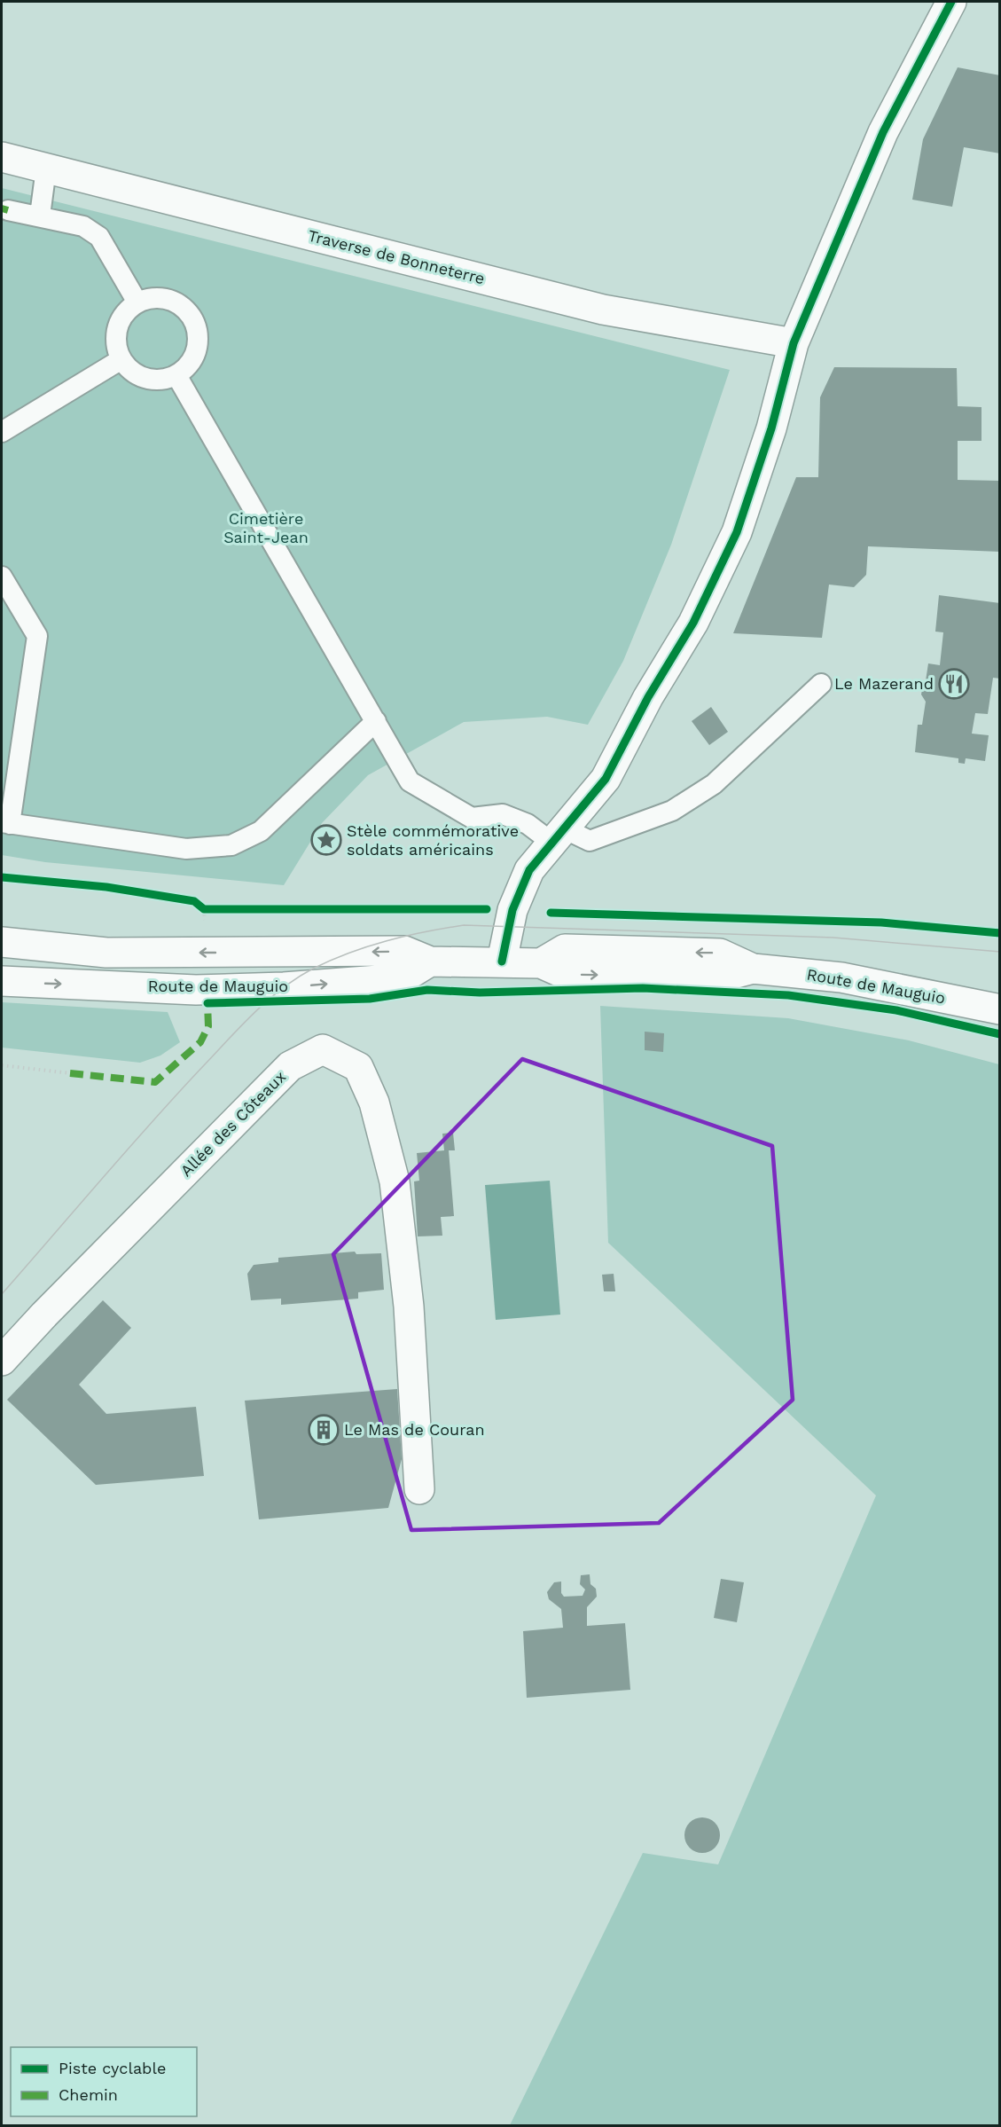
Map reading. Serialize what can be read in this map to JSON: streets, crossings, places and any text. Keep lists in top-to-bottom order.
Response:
{
  "streets": {
    "street": ["Traverse de Bonneterre", "Route de Mauguio", "Allée des Côteaux"]
  },
  "parks": ["Cimetière Saint-Jean"],
  "places": {
    "restaurant": ["Le Mazerand"],
    "place": ["Stèle commémorative soldats américains"],
    "building": ["Le Mas de Couran"]
  },
  "legend": ["Piste cyclable", "Chemin"]
}
